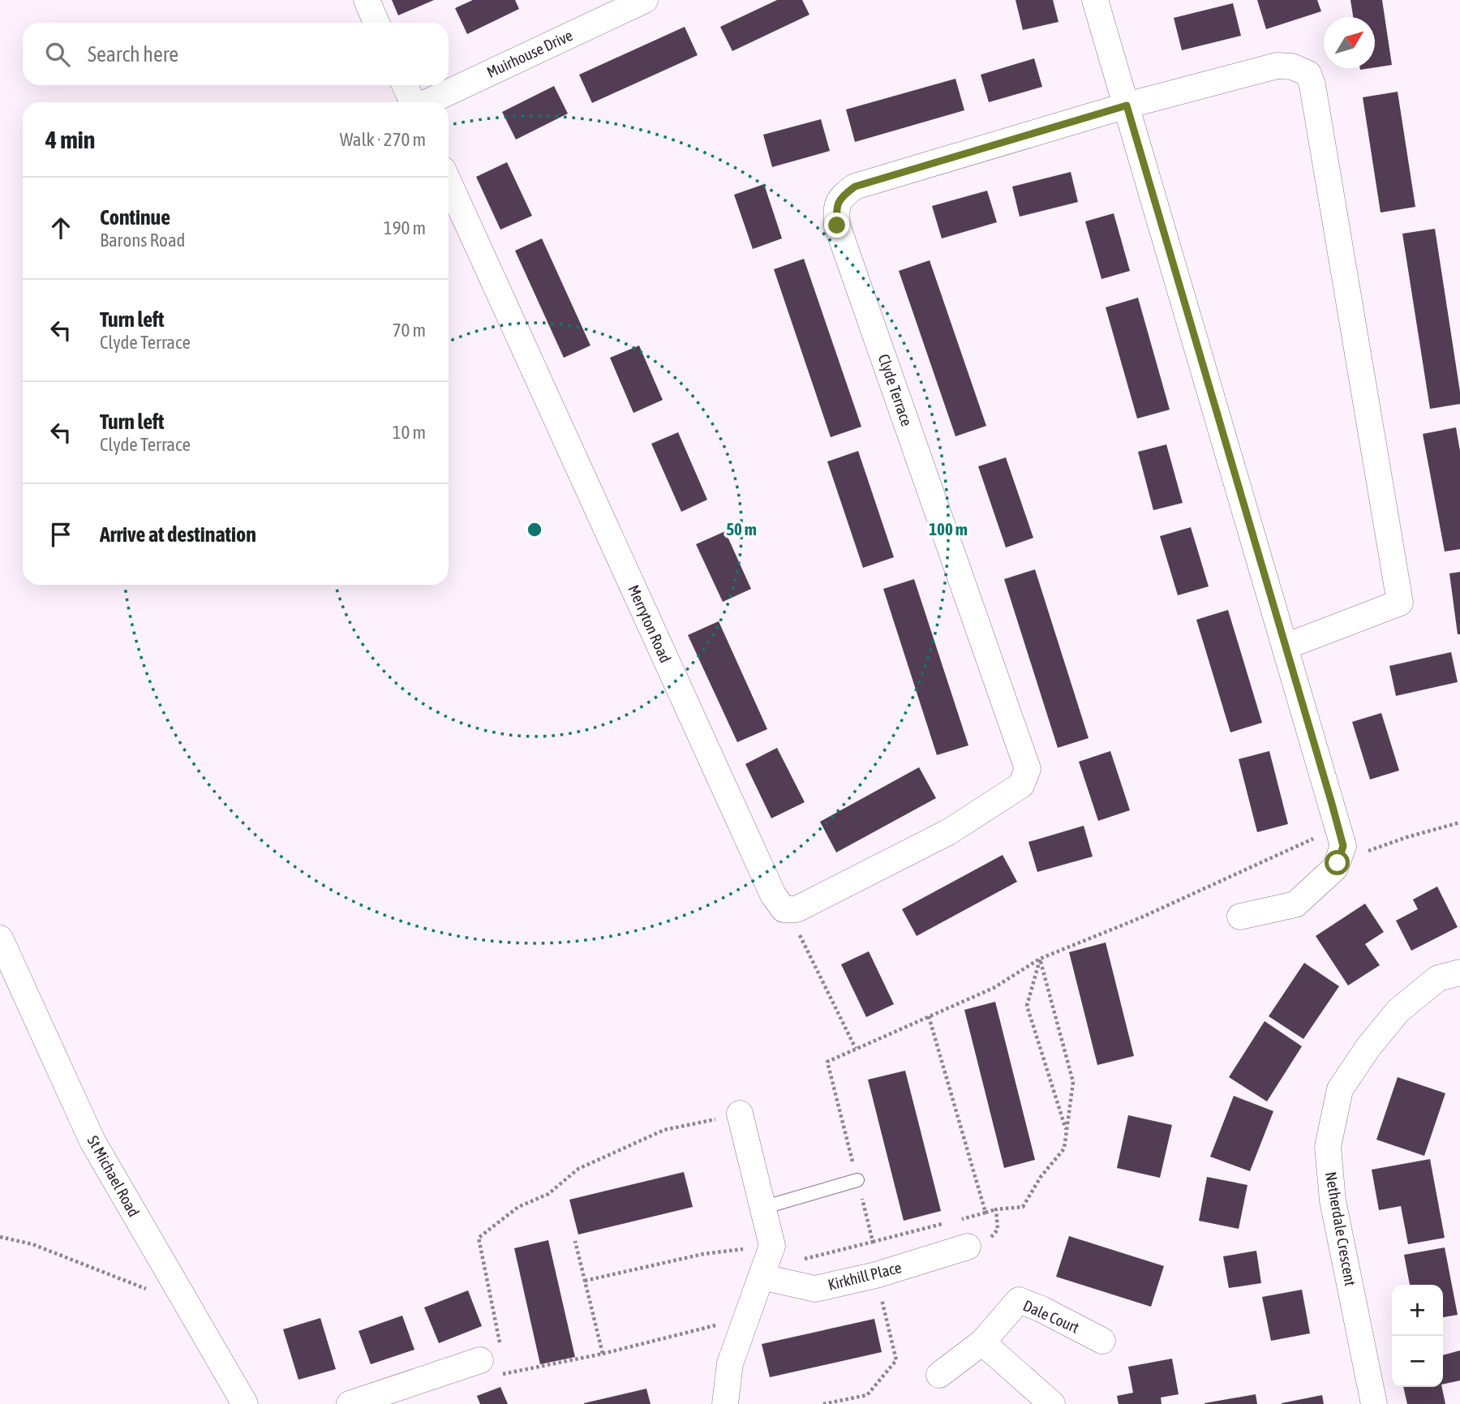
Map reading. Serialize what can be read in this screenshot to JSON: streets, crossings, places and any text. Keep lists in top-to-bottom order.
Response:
{
  "streets": {
    "street": [
      "Muirhouse Drive",
      "Clyde Terrace",
      "Merryton Road",
      "St Michael Road",
      "Netherdale Crescent",
      "Kirkhill Place",
      "Dale Court"
    ]
  },
  "crossings": [
    ["Clyde Terrace", "Merryton Road"]
  ],
  "north": "top right",
  "page": {
    "search": "Search here",
    "heading": ["4 min", "Walk · 270 m"],
    "list": [
      ["Continue", "Barons Road", "190 m"],
      ["Turn left", "Clyde Terrace", "70 m"],
      ["Turn left", "Clyde Terrace", "10 m"],
      "Arrive at destination"
    ],
    "map_buttons": ["+", "−"]
  },
  "rings": ["50 m", "100 m"]
}
